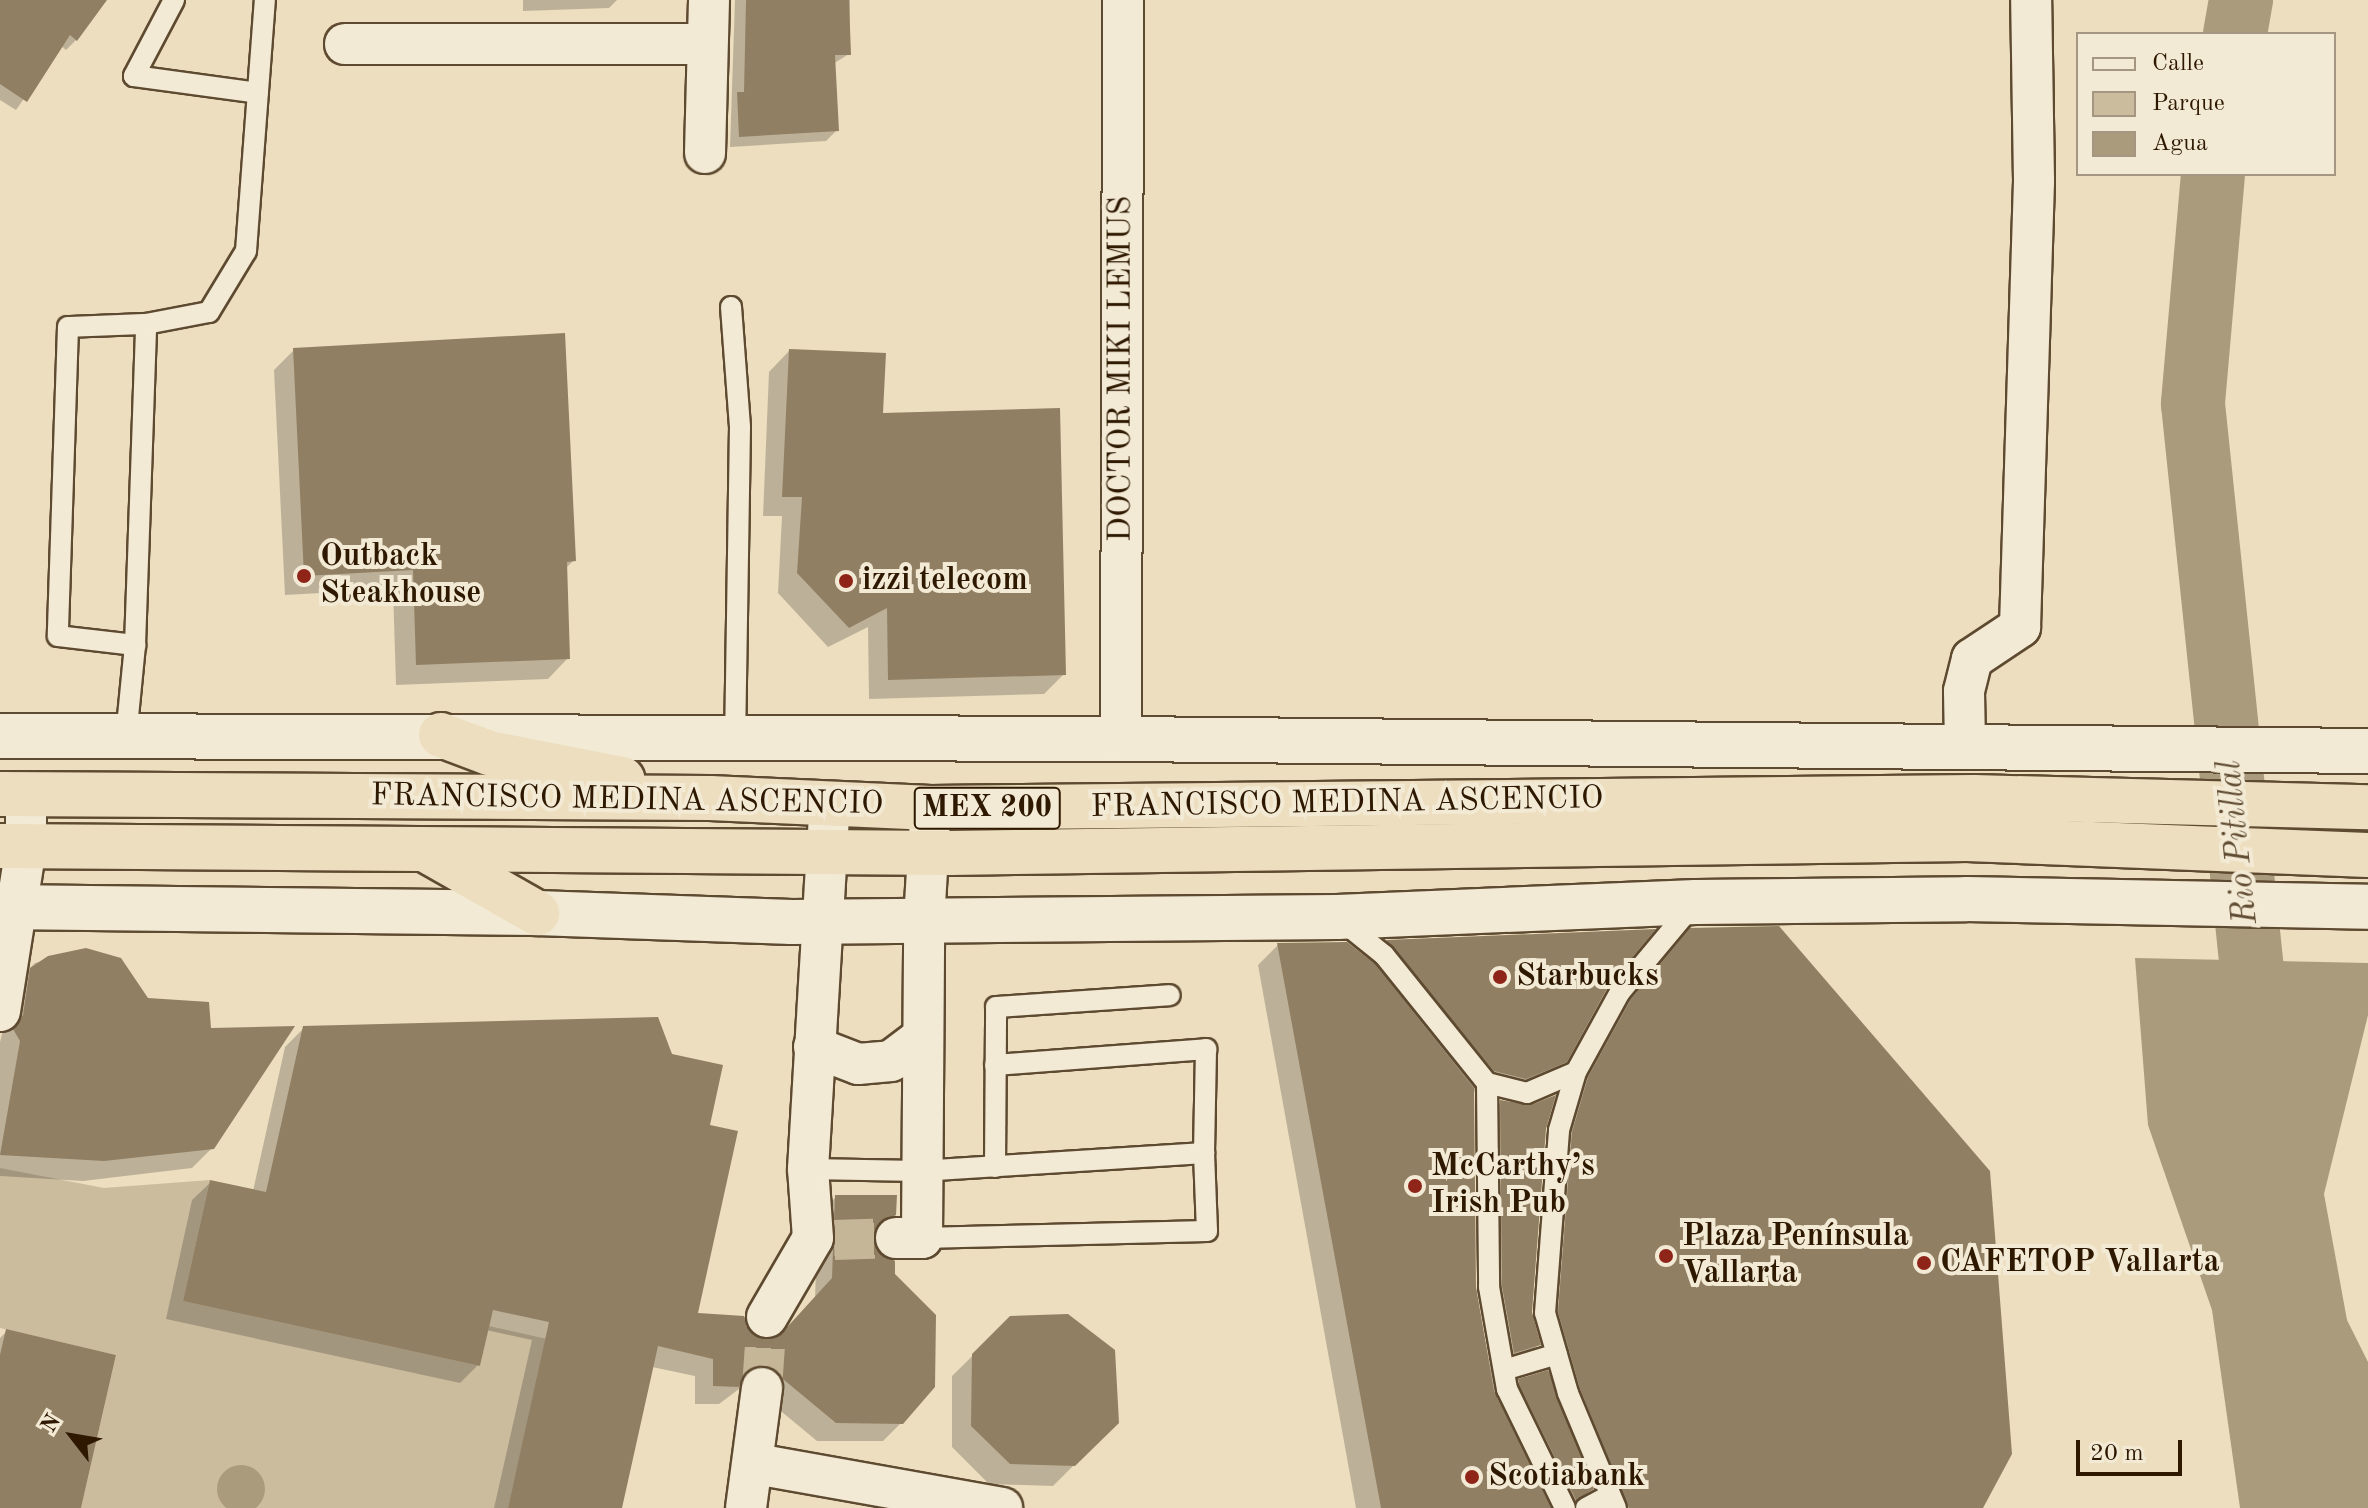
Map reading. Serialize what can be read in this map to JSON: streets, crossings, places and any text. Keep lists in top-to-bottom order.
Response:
{
  "streets": {
    "highway": ["FRANCISCO MEDINA ASCENCIO", "MEX 200"],
    "street": ["DOCTOR MIKI LEMUS"]
  },
  "water": ["Rio Pitillal"],
  "places": [
    "Outback Steakhouse",
    "izzi telecom",
    "Starbucks",
    "McCarthy’s Irish Pub",
    "Plaza Península Vallarta",
    "CAFETOP Vallarta",
    "Scotiabank"
  ],
  "legend": ["Calle", "Parque", "Agua"],
  "scale_bar": "20 m",
  "north": "top left"
}
